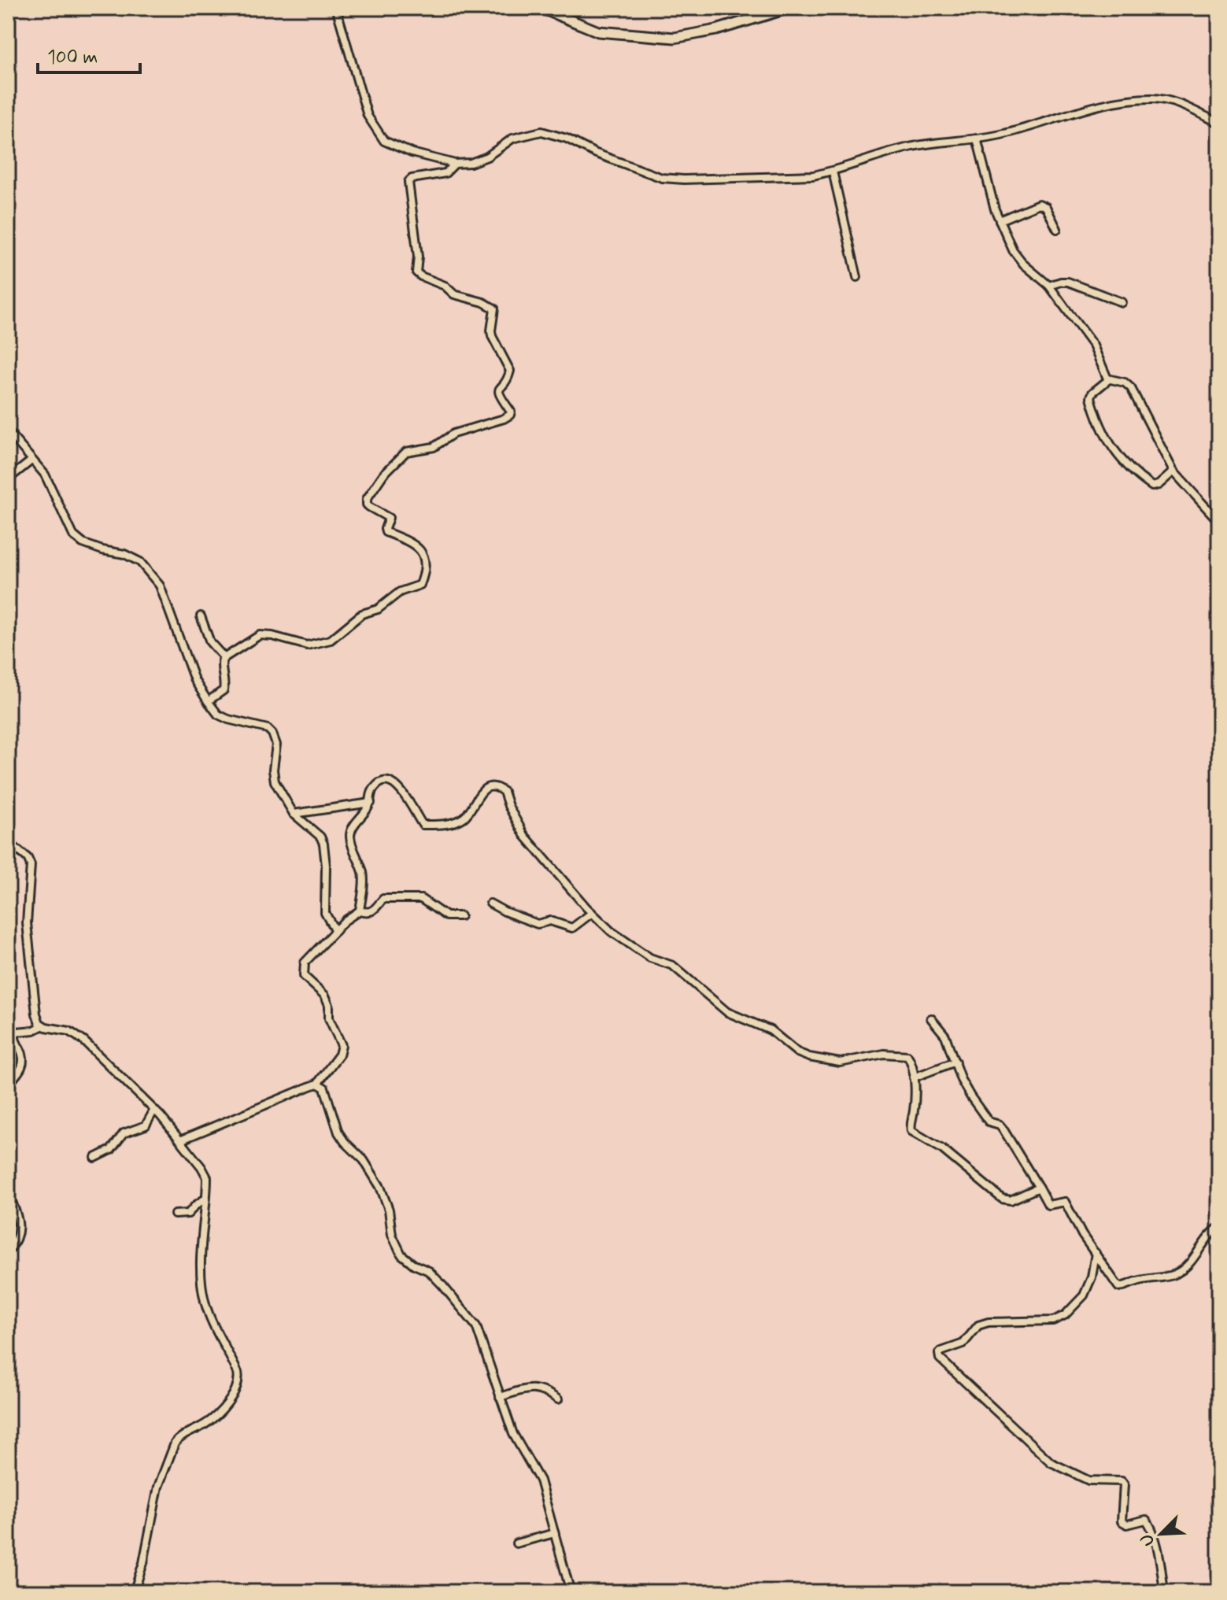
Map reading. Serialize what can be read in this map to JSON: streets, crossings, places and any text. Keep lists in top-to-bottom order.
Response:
{
  "scale_bar": "100 m",
  "north": "bottom left"
}
